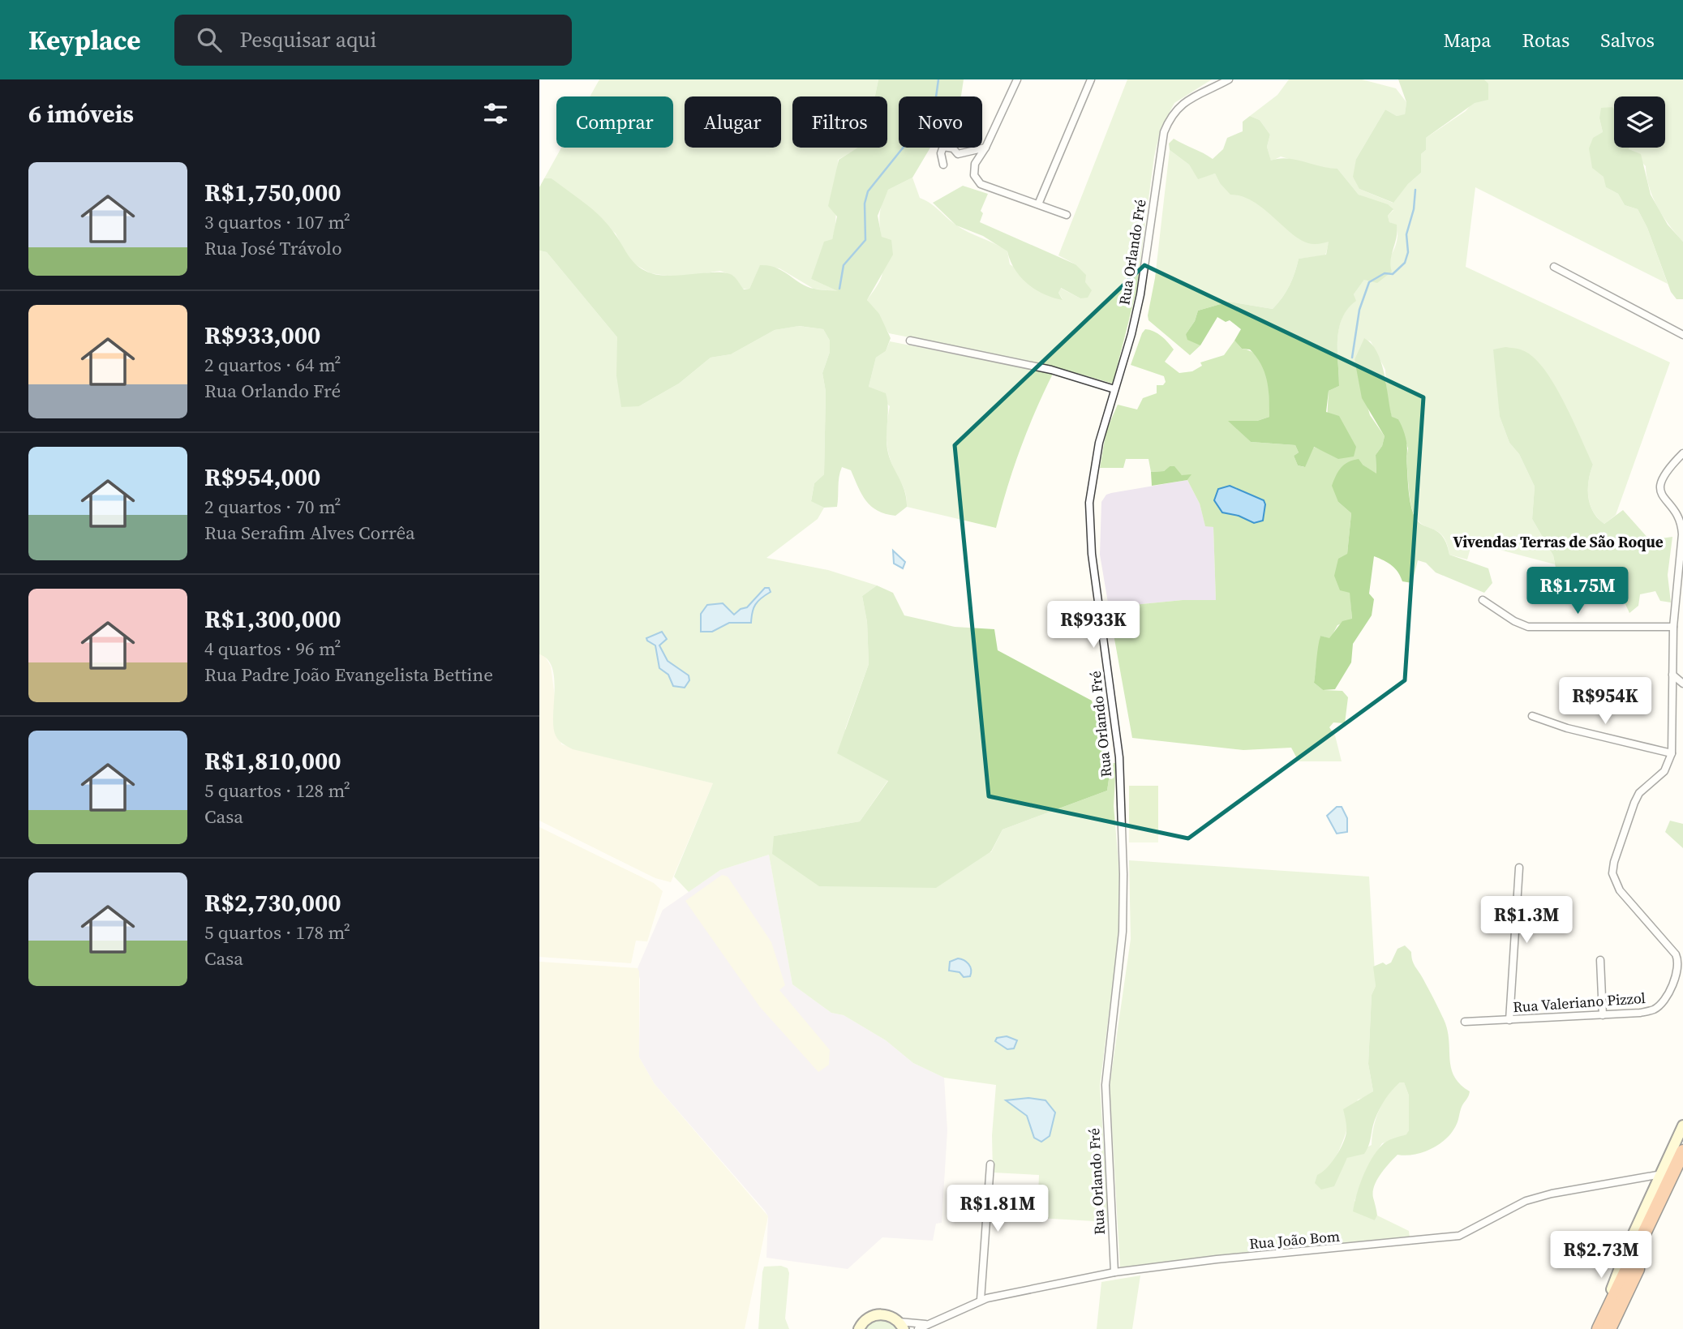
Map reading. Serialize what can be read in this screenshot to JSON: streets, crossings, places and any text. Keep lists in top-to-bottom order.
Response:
{
  "streets": {
    "street": ["Rua Orlando Fré", "Rua Valeriano Pizzol", "Rua João Bom"]
  },
  "crossings": [
    ["Rua Orlando Fré", "Rua João Bom"]
  ],
  "districts": ["Vivendas Terras de São Roque"],
  "page": {
    "header": "Keyplace",
    "search": "Pesquisar aqui",
    "nav": ["Mapa", "Rotas", "Salvos"],
    "heading": "6 imóveis",
    "chip": [
      "Comprar",
      "Alugar",
      "Filtros",
      "Novo"
    ],
    "list": [
      {
        "name": "R$1,750,000",
        "note": "3 quartos · 107 m² · Rua José Trávolo"
      },
      {
        "name": "R$933,000",
        "note": "2 quartos · 64 m² · Rua Orlando Fré"
      },
      {
        "name": "R$954,000",
        "note": "2 quartos · 70 m² · Rua Serafim Alves Corrêa"
      },
      {
        "name": "R$1,300,000",
        "note": "4 quartos · 96 m² · Rua Padre João Evangelista Bettine"
      },
      {
        "name": "R$1,810,000",
        "note": "5 quartos · 128 m² · Casa"
      },
      {
        "name": "R$2,730,000",
        "note": "5 quartos · 178 m² · Casa"
      }
    ],
    "price": [
      "R$1.75M",
      "R$933K",
      "R$954K",
      "R$1.3M",
      "R$1.81M",
      "R$2.73M"
    ]
  }
}
